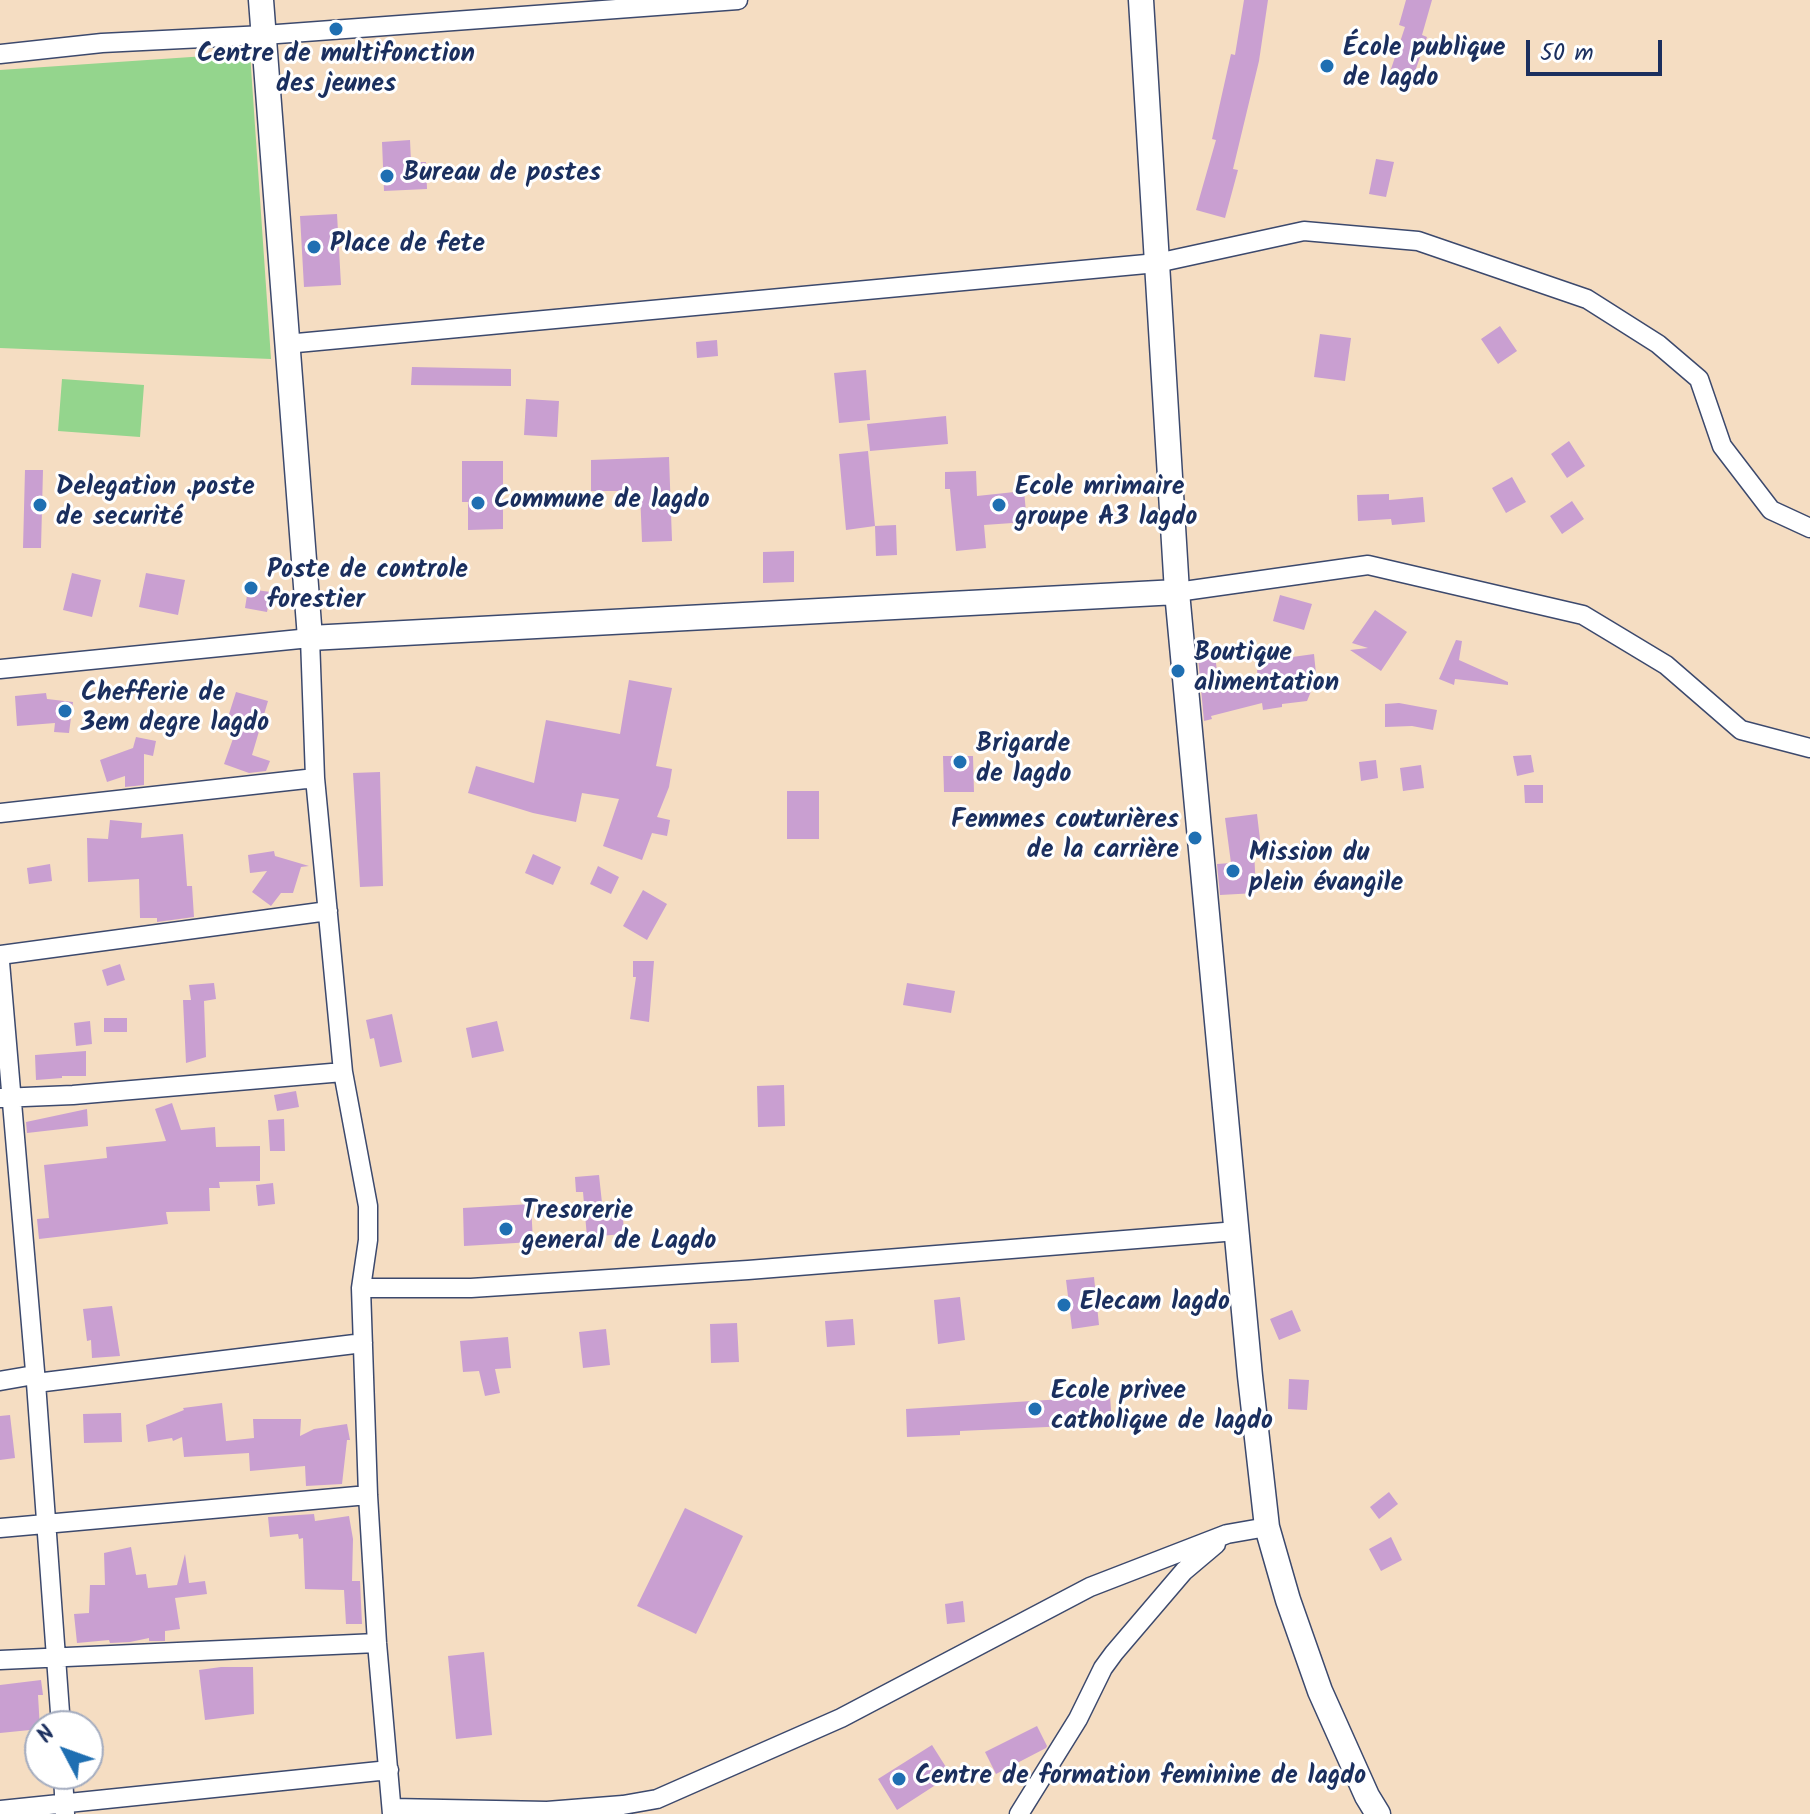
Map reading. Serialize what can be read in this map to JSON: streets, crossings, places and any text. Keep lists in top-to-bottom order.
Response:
{
  "places": [
    "Centre de multifonction des jeunes",
    "École publique de lagdo",
    "Bureau de postes",
    "Place de fete",
    "Commune de lagdo",
    "Delegation .poste de securité",
    "Ecole mrimaire groupe A3 lagdo",
    "Poste de controle forestier",
    "Boutique alimentation",
    "Chefferie de 3em degre lagdo",
    "Brigarde de lagdo",
    "Femmes couturières de la carrière",
    "Mission du plein évangile",
    "Tresorerie general de Lagdo",
    "Elecam lagdo",
    "Ecole privee catholique de lagdo",
    "Centre de formation feminine de lagdo"
  ],
  "scale_bar": "50 m",
  "north": "top left"
}
